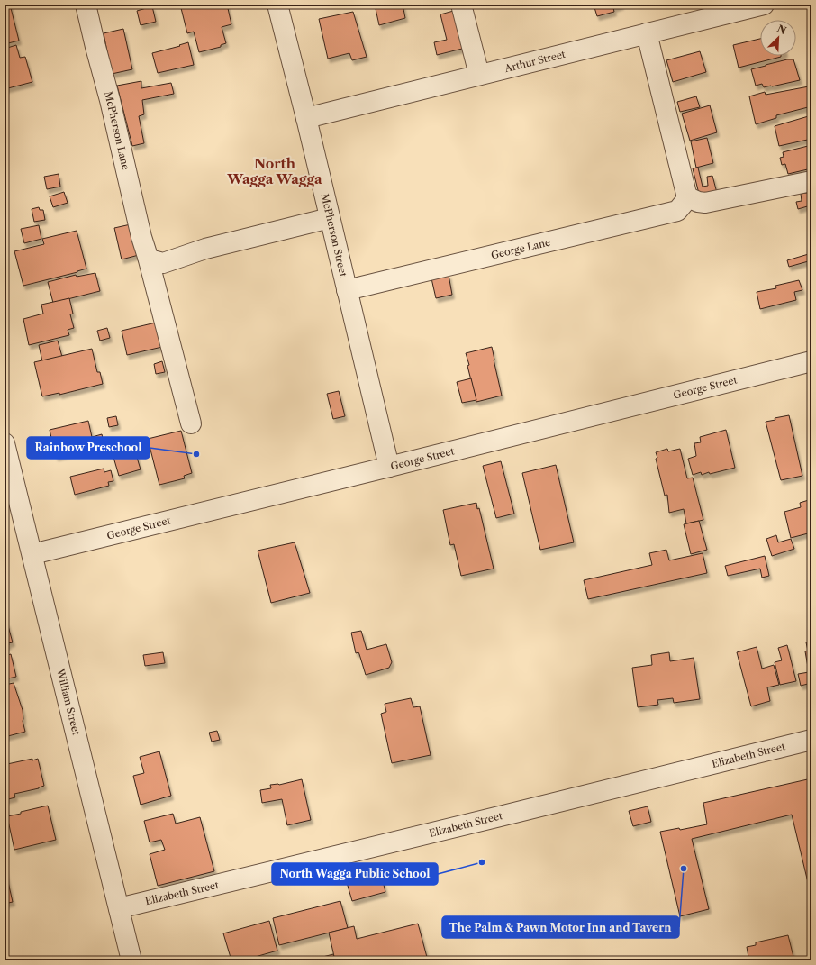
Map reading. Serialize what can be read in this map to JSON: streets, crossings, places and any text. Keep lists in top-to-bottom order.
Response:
{
  "streets": {
    "street": [
      "Arthur Street",
      "McPherson Lane",
      "McPherson Street",
      "George Lane",
      "George Street",
      "William Street",
      "Elizabeth Street"
    ]
  },
  "crossings": [
    ["Arthur Street", "McPherson Street"],
    ["McPherson Street", "George Lane"],
    ["McPherson Street", "George Street"],
    ["George Street", "William Street"],
    ["William Street", "Elizabeth Street"]
  ],
  "districts": ["North Wagga Wagga"],
  "places": ["Rainbow Preschool", "North Wagga Public School", "The Palm & Pawn Motor Inn and Tavern"],
  "north": "top right"
}
